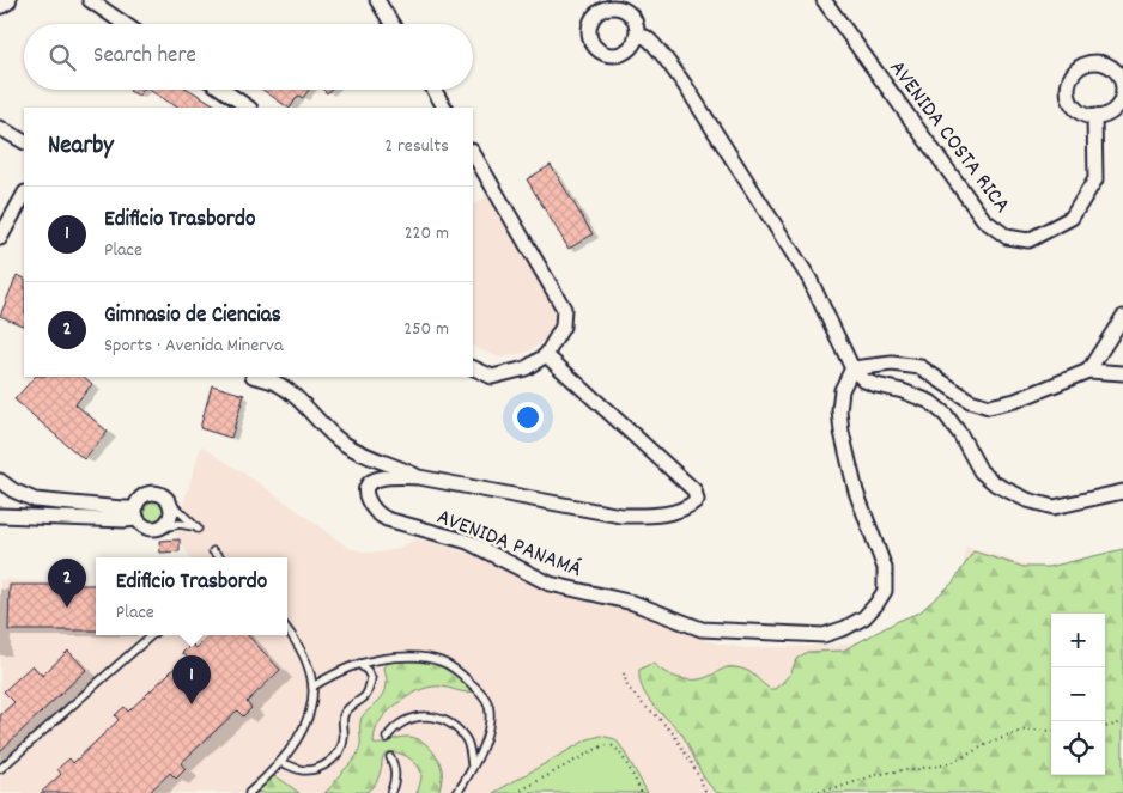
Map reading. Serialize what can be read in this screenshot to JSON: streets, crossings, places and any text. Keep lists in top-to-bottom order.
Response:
{
  "streets": {
    "street": ["AVENIDA COSTA RICA", "AVENIDA PANAMÁ"]
  },
  "page": {
    "search": "Search here",
    "heading": ["Nearby", "2 results"],
    "list": [
      {
        "mark": "1",
        "name": "Edificio Trasbordo",
        "note": "Place",
        "value": "220 m"
      },
      {
        "mark": "2",
        "name": "Gimnasio de Ciencias",
        "note": "Sports · Avenida Minerva",
        "value": "250 m"
      }
    ],
    "popup": ["Edificio Trasbordo", "Place"],
    "pins": ["2", "1"],
    "map_buttons": ["+", "−"]
  }
}
